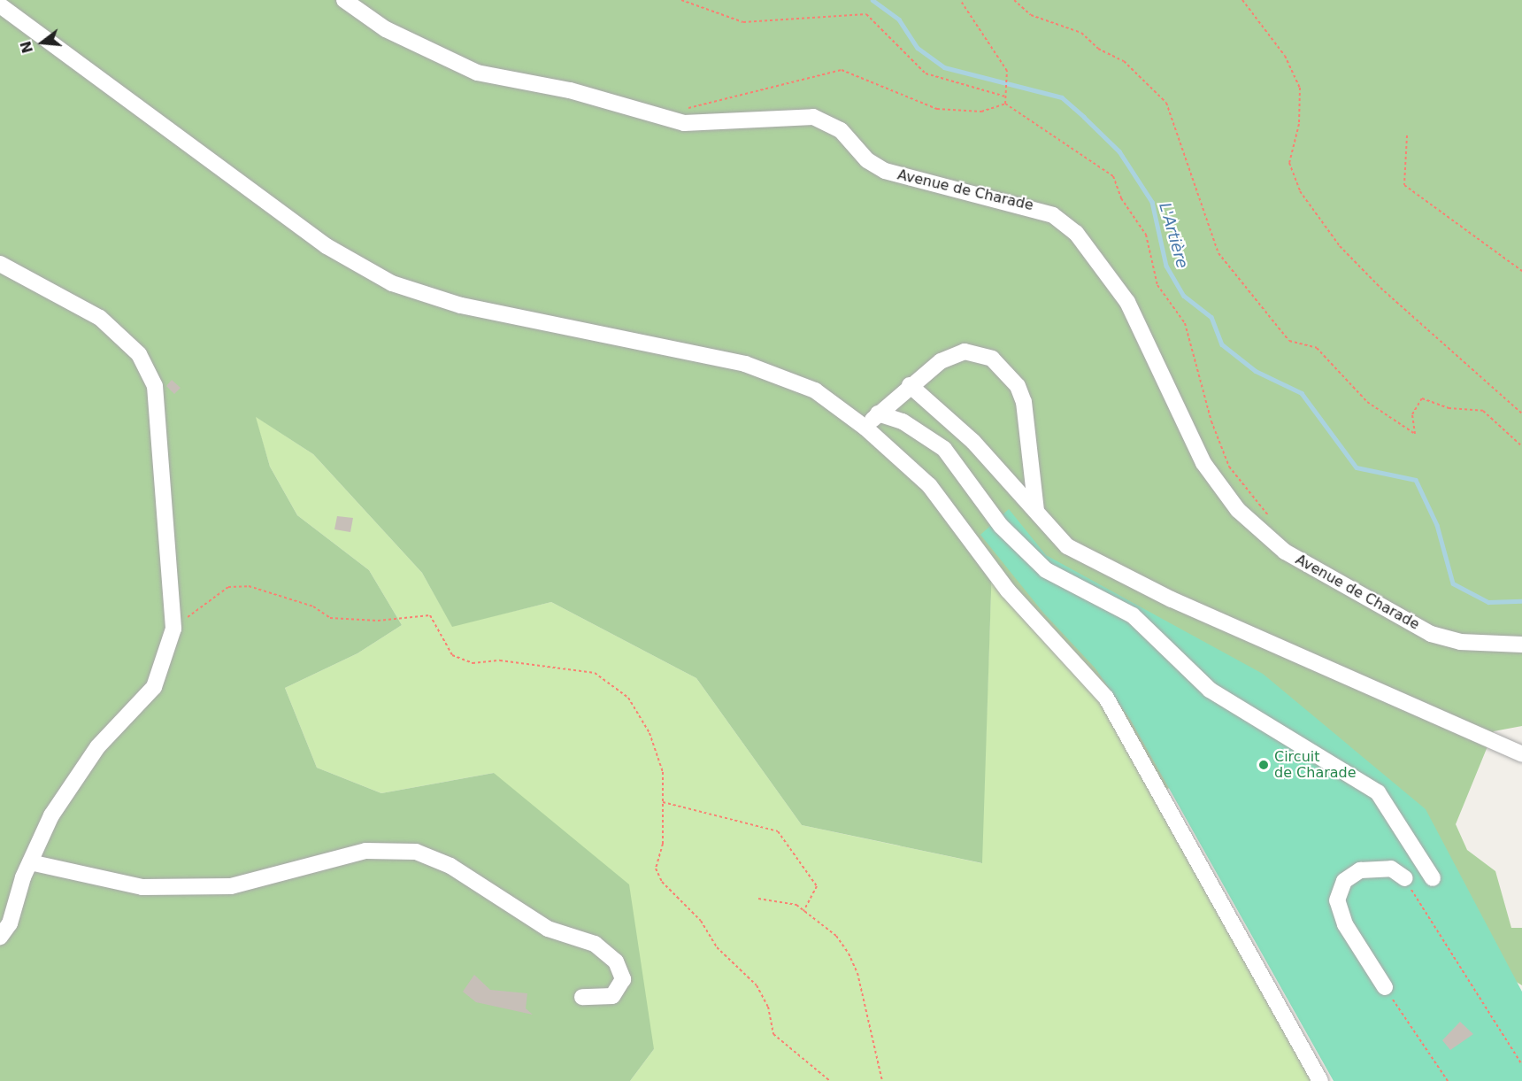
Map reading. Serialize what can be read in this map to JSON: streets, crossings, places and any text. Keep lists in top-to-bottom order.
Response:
{
  "streets": {
    "street": ["Avenue de Charade"]
  },
  "water": ["L'Artière"],
  "places": ["Circuit de Charade"],
  "north": "left"
}
